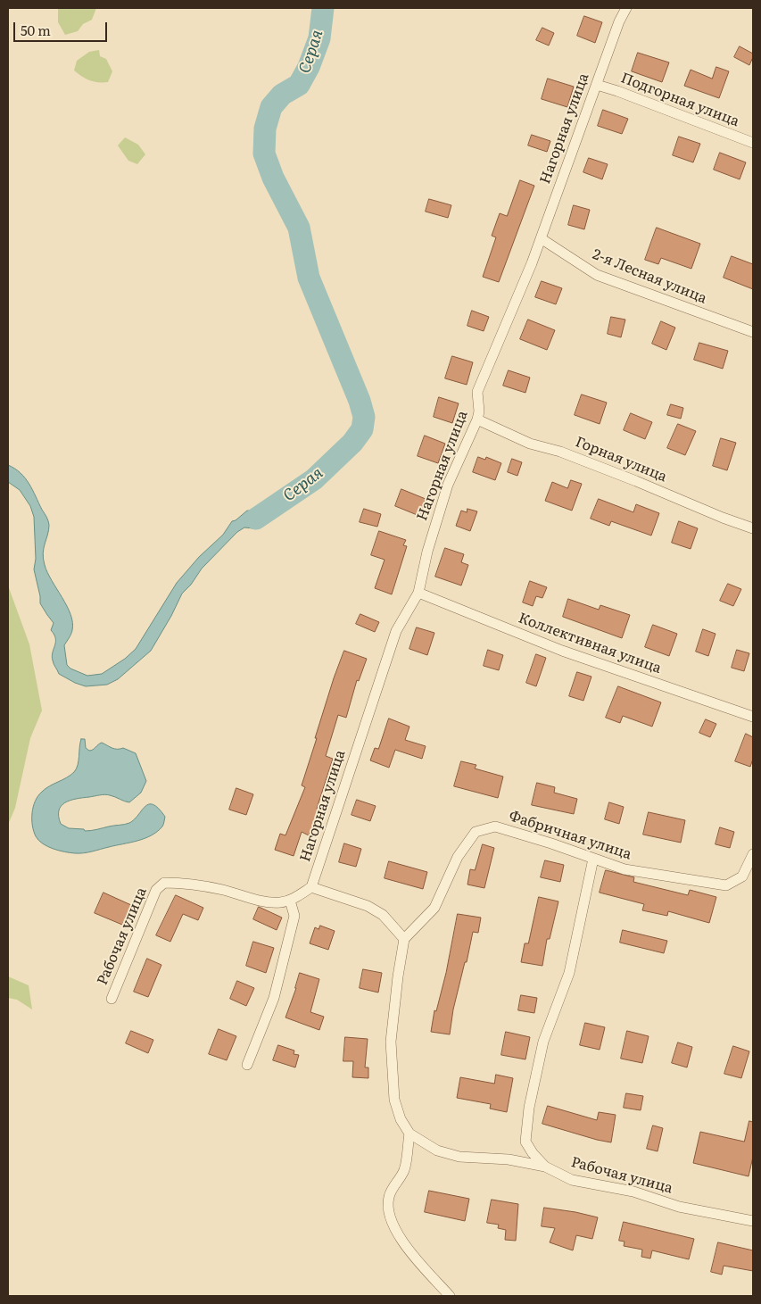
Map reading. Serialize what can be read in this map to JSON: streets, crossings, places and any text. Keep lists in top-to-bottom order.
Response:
{
  "streets": {
    "street": [
      "Подгорная улица",
      "Нагорная улица",
      "2-я Лесная улица",
      "Горная улица",
      "Коллективная улица",
      "Фабричная улица",
      "Рабочая улица"
    ]
  },
  "crossings": [
    ["Подгорная улица", "Нагорная улица"],
    ["Нагорная улица", "2-я Лесная улица"],
    ["Нагорная улица", "Горная улица"],
    ["Нагорная улица", "Коллективная улица"],
    ["Нагорная улица", "Рабочая улица"]
  ],
  "water": ["Серая"],
  "scale_bar": "50 m"
}
